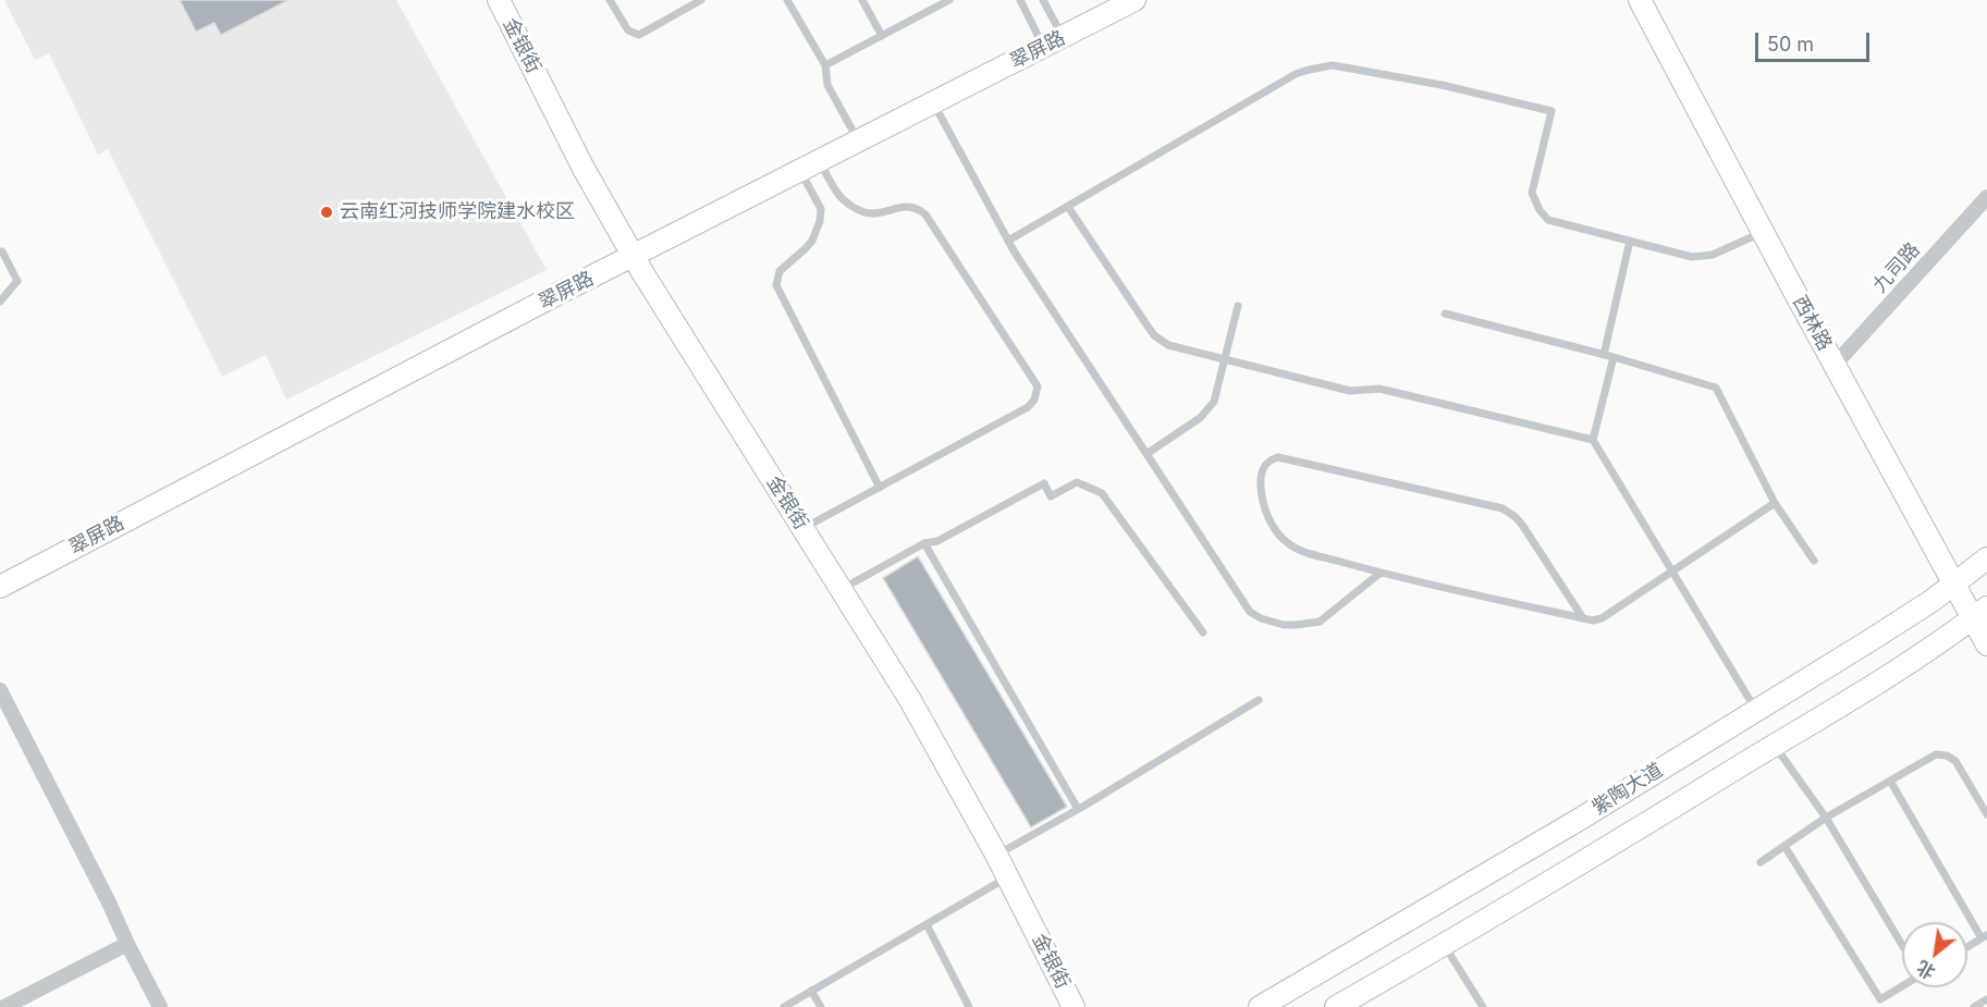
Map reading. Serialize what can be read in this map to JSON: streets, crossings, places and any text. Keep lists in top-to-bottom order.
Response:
{
  "streets": {
    "street": [
      "金银街",
      "翠屏路",
      "九司路",
      "西林路",
      "紫陶大道"
    ]
  },
  "crossings": [
    ["金银街", "翠屏路"],
    ["九司路", "西林路"],
    ["西林路", "紫陶大道"]
  ],
  "places": ["云南红河技师学院建水校区"],
  "scale_bar": "50 m",
  "north": "bottom left"
}
